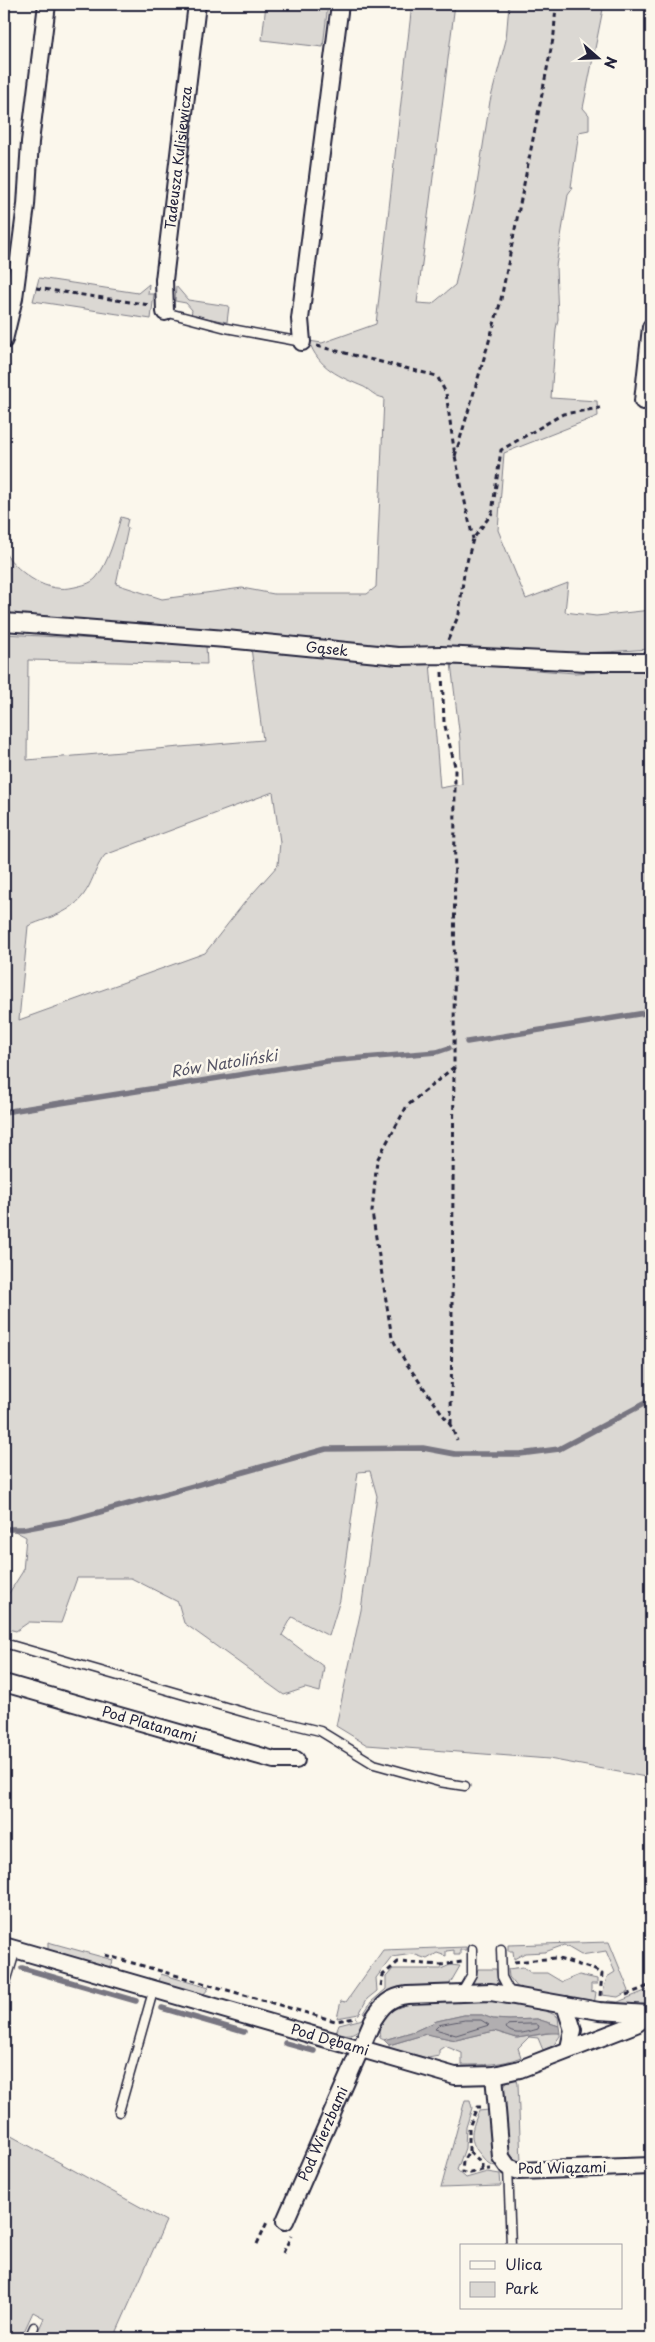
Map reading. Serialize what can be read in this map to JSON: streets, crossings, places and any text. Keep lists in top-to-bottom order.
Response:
{
  "streets": {
    "street": [
      "Tadeusza Kulisiewicza",
      "Gąsek",
      "Pod Platanami",
      "Pod Dębami",
      "Pod Wierzbami",
      "Pod Wiązami"
    ]
  },
  "crossings": [
    ["Pod Dębami", "Pod Wierzbami"],
    ["Pod Dębami", "Pod Wiązami"]
  ],
  "water": ["Rów Natoliński"],
  "legend": ["Ulica", "Park"],
  "north": "right"
}
